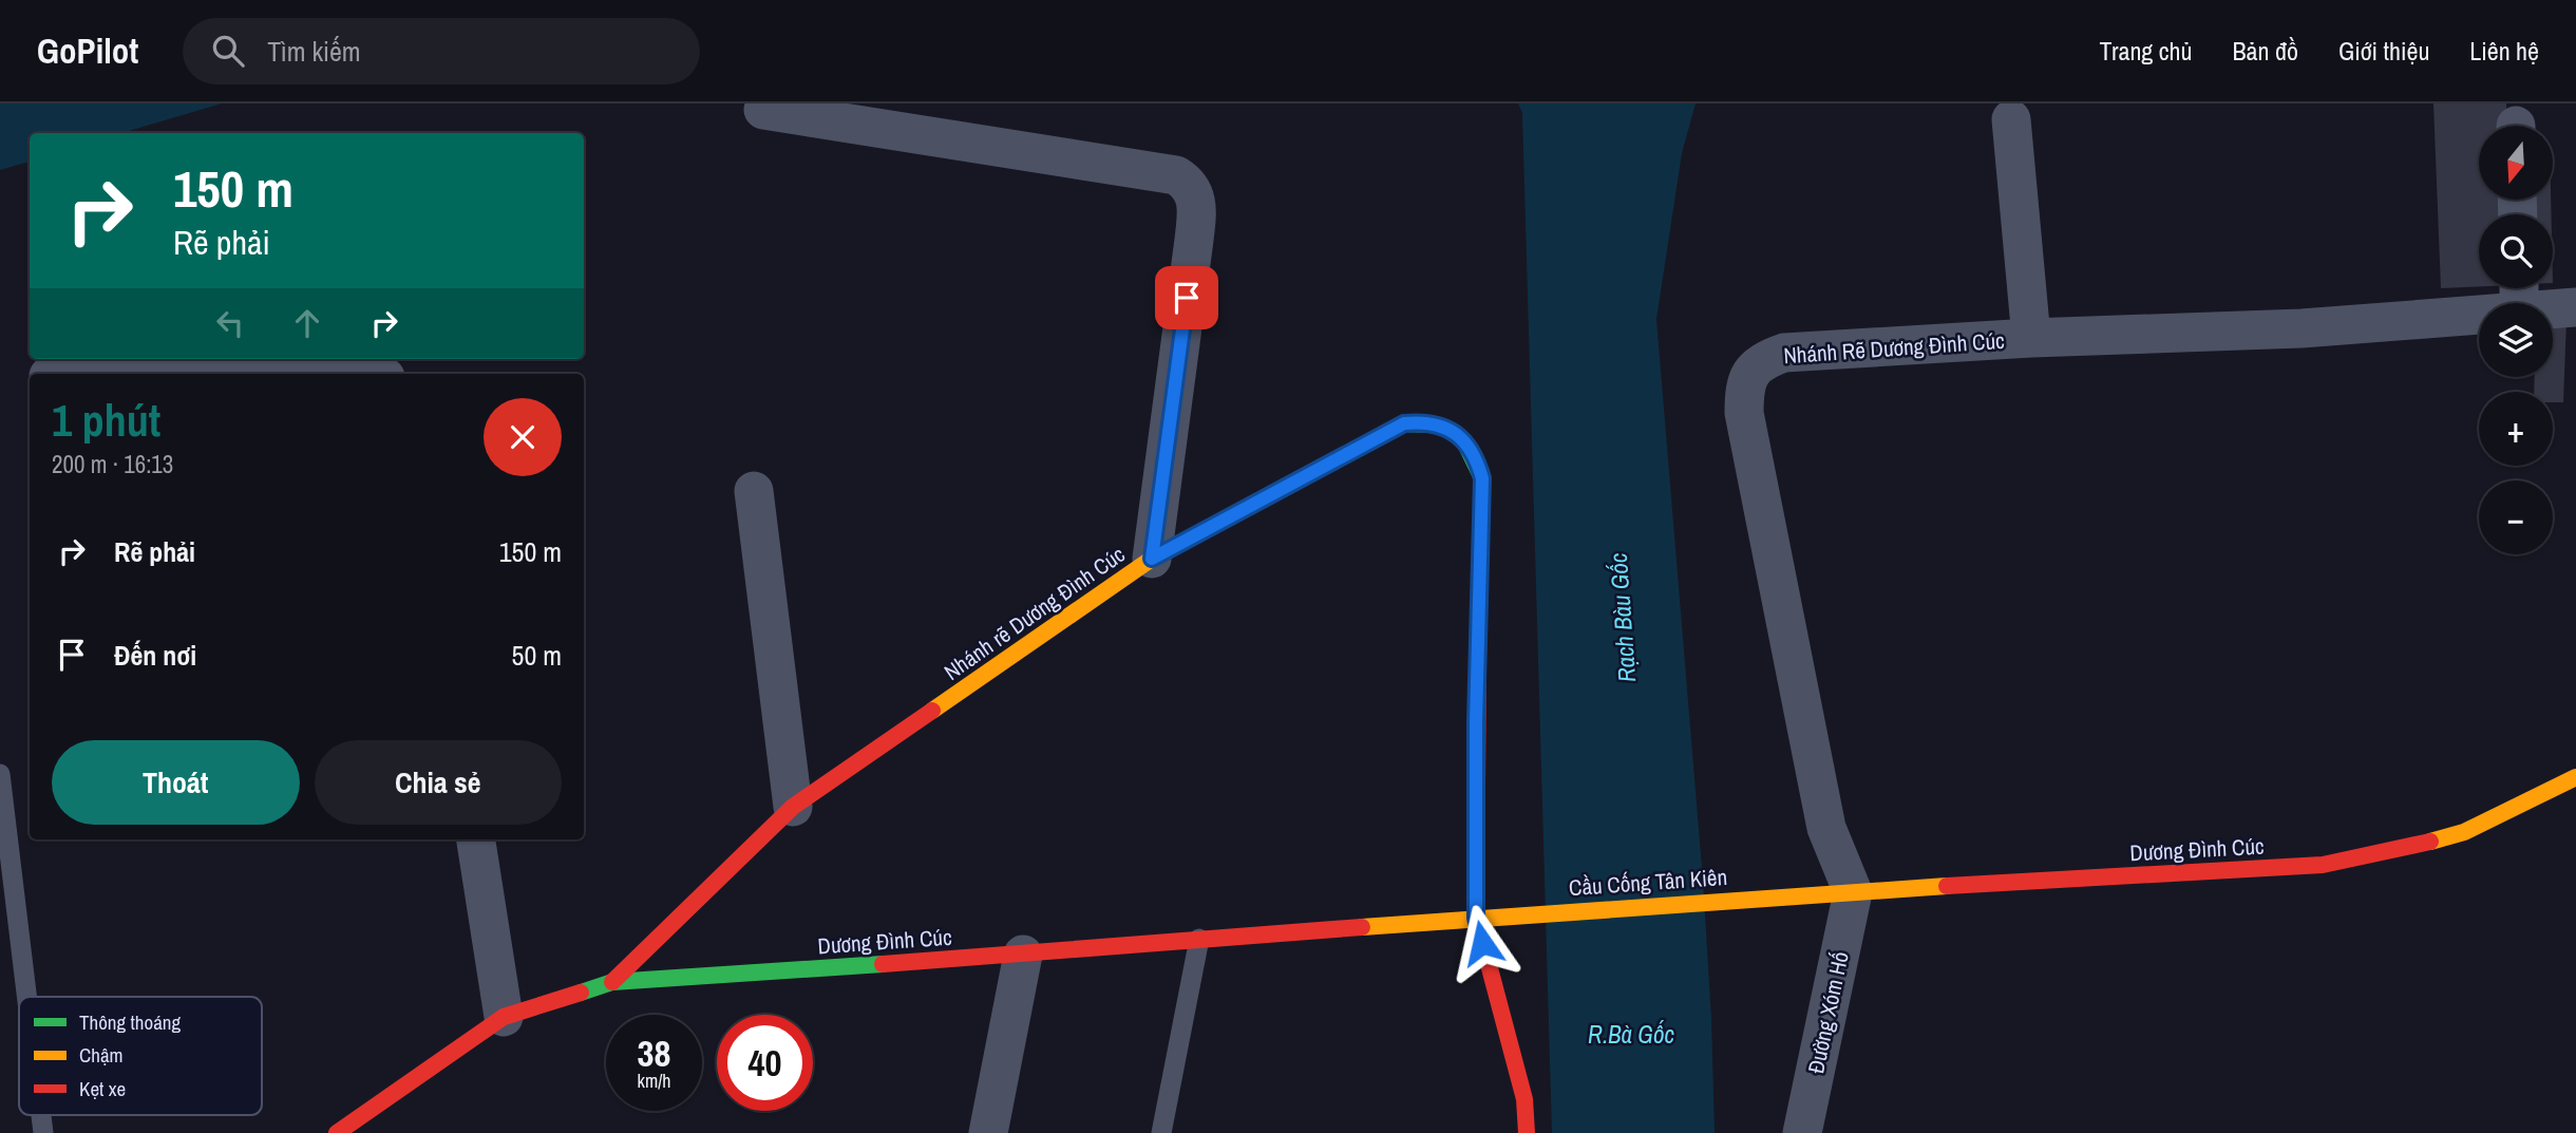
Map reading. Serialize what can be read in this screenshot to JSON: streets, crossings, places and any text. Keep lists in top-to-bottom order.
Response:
{
  "streets": {
    "street": [
      "Nhánh Rẽ Dương Đình Cúc",
      "Nhánh rẽ Dương Đình Cúc",
      "Dương Đình Cúc",
      "Cầu Cống Tân Kiên",
      "Đường Xóm Hố"
    ]
  },
  "crossings": [
    ["Nhánh Rẽ Dương Đình Cúc", "Dương Đình Cúc"],
    ["Nhánh Rẽ Dương Đình Cúc", "Đường Xóm Hố"],
    ["Nhánh rẽ Dương Đình Cúc", "Dương Đình Cúc"],
    ["Nhánh rẽ Dương Đình Cúc", "Cầu Cống Tân Kiên"],
    ["Dương Đình Cúc", "Cầu Cống Tân Kiên"],
    ["Dương Đình Cúc", "Đường Xóm Hố"]
  ],
  "water": ["Rạch Bàu Gốc", "R.Bà Gốc"],
  "legend": ["Thông thoáng", "Chậm", "Kẹt xe"],
  "north": "bottom",
  "page": {
    "header": "GoPilot",
    "search": "Tìm kiếm",
    "nav": [
      "Trang chủ",
      "Bản đồ",
      "Giới thiệu",
      "Liên hệ"
    ],
    "map_buttons": ["+", "−"],
    "turn": ["150 m", "Rẽ phải"],
    "heading": ["1 phút", "200 m · 16:13"],
    "list": [
      {
        "name": "Rẽ phải",
        "value": "150 m"
      },
      {
        "name": "Đến nơi",
        "value": "50 m"
      }
    ],
    "buttons": ["Thoát", "Chia sẻ"],
    "speed": "38 km/h",
    "limit": "40"
  }
}
